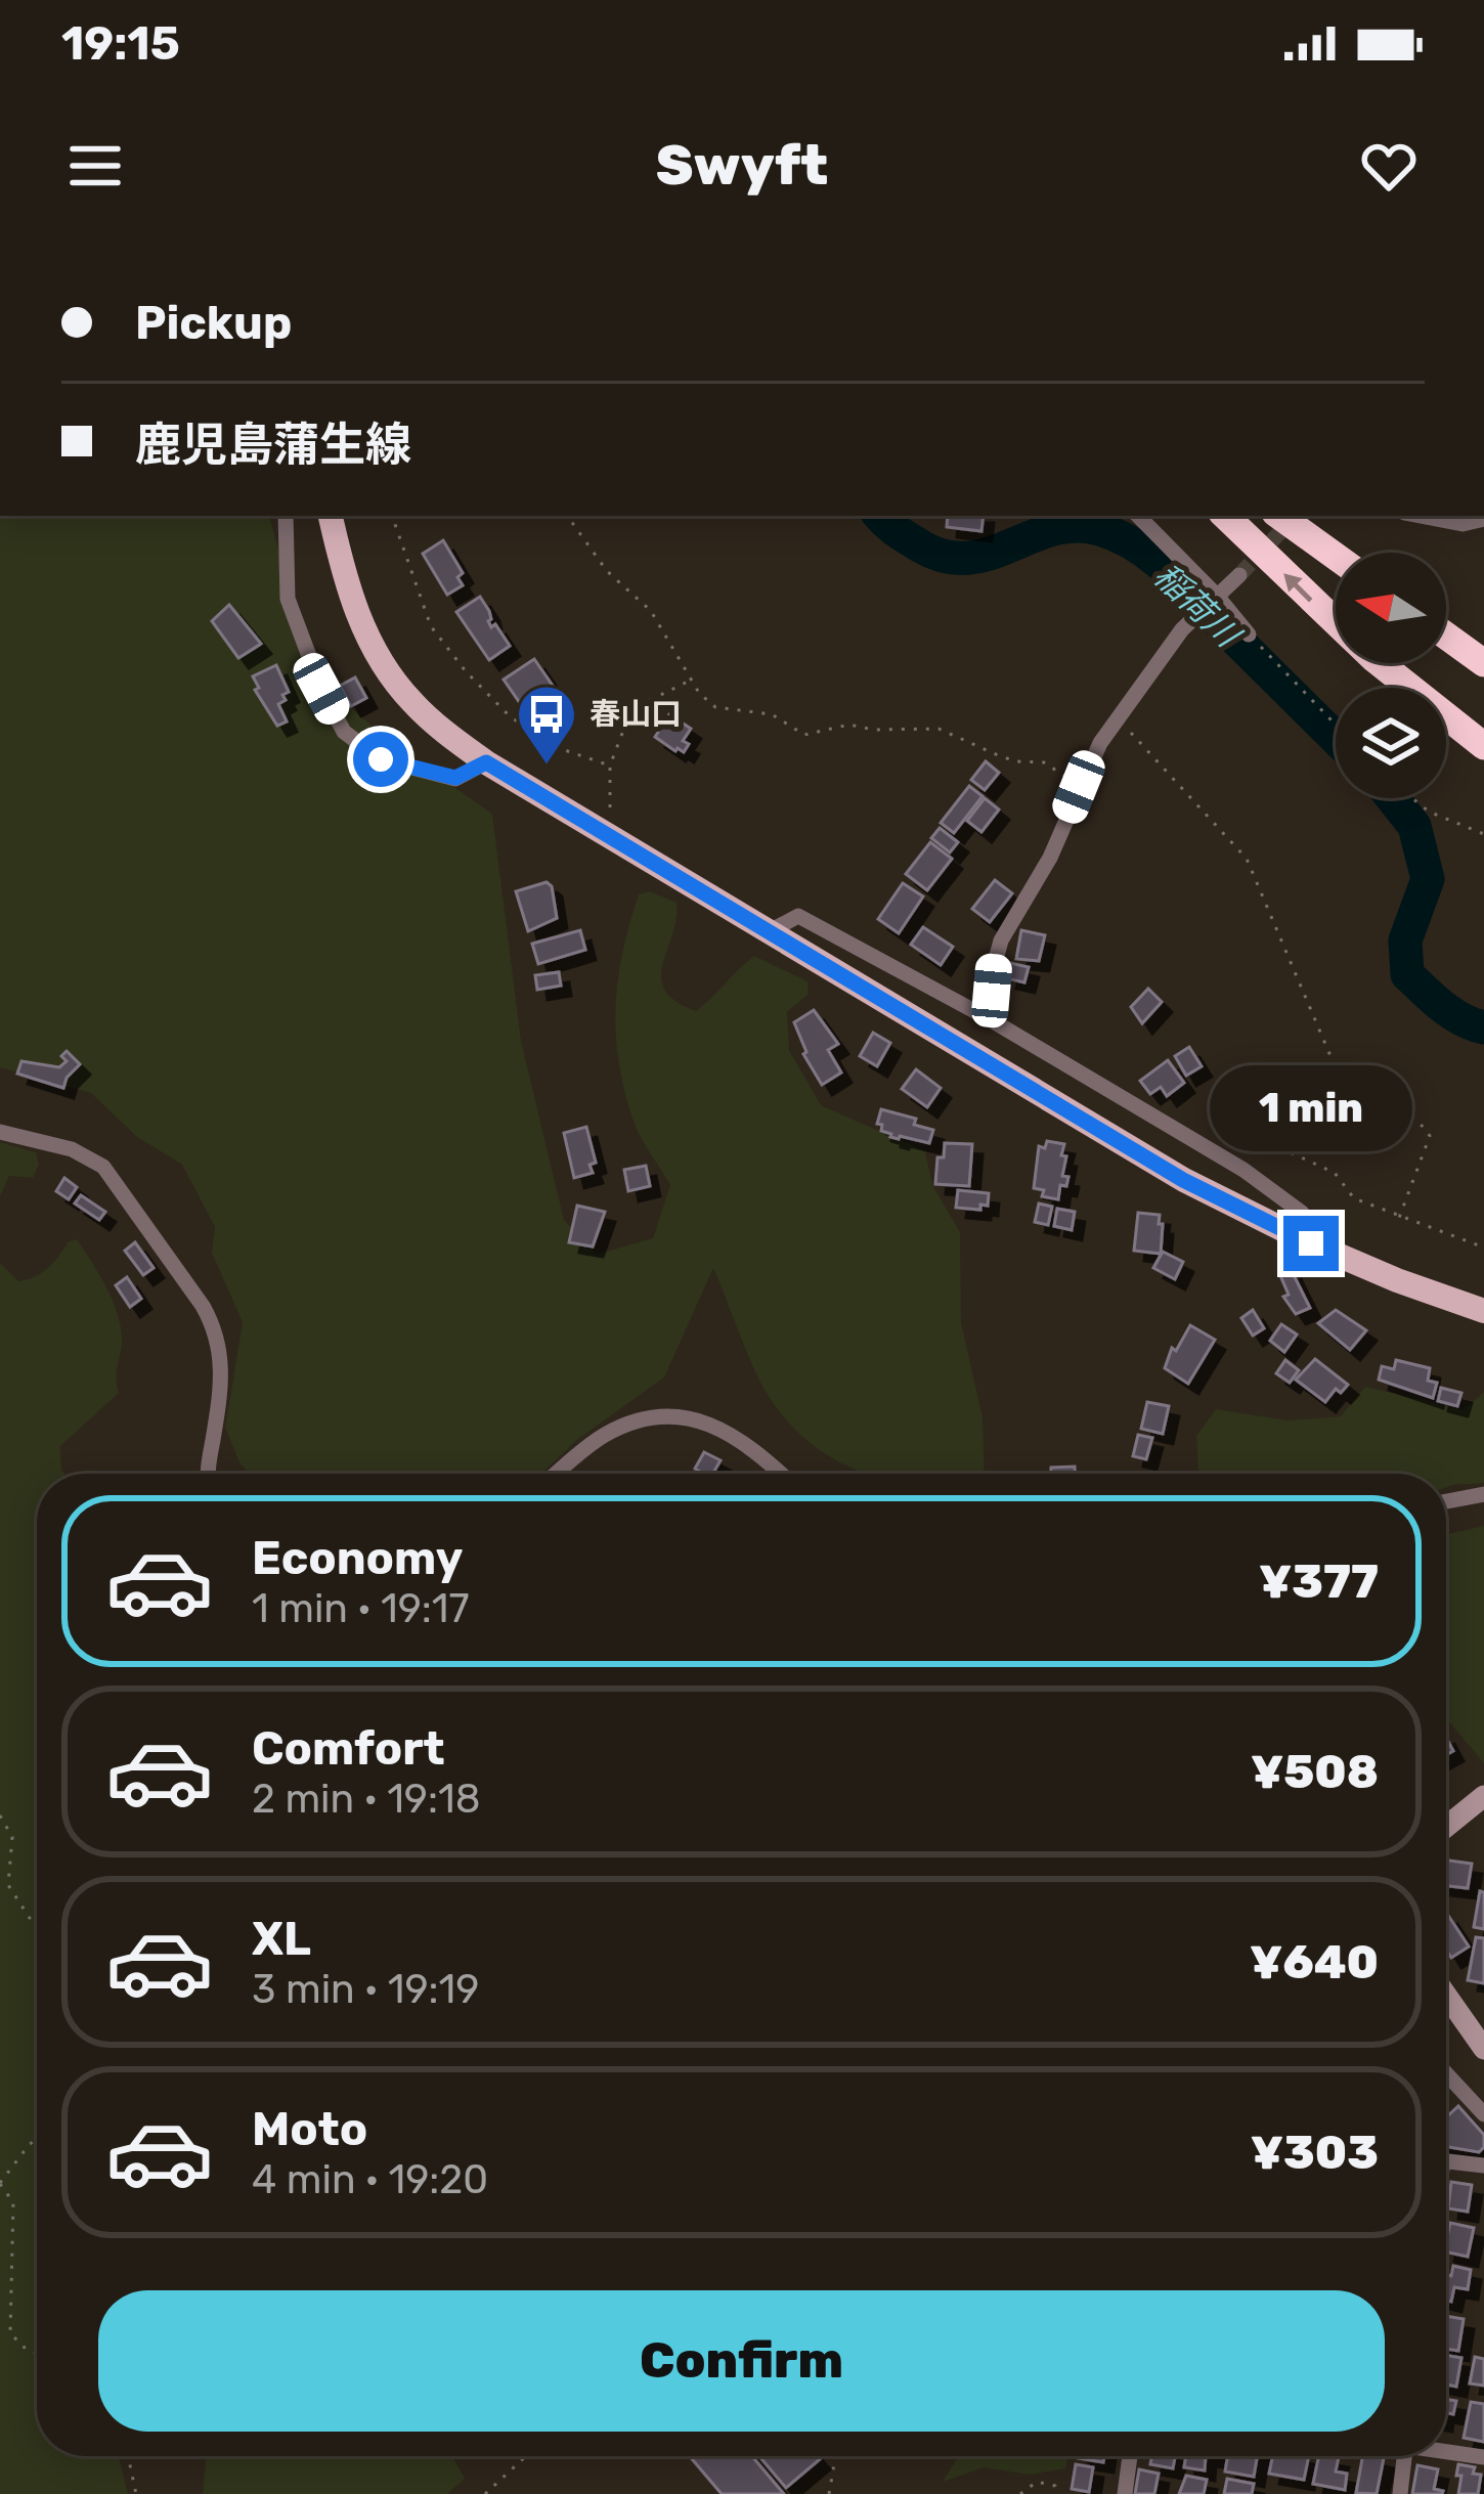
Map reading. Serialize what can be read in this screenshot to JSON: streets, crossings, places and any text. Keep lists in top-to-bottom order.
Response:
{
  "water": ["稲荷川"],
  "places": {
    "bus stop": ["春山口"]
  },
  "north": "left",
  "page": {
    "status": "19:15",
    "header": "Swyft",
    "banner": ["Pickup", "鹿児島蒲生線"],
    "bubble": "1 min",
    "list": [
      {
        "name": "Economy",
        "note": "1 min · 19:17",
        "value": "¥377"
      },
      {
        "name": "Comfort",
        "note": "2 min · 19:18",
        "value": "¥508"
      },
      {
        "name": "XL",
        "note": "3 min · 19:19",
        "value": "¥640"
      },
      {
        "name": "Moto",
        "note": "4 min · 19:20",
        "value": "¥303"
      }
    ],
    "buttons": "Confirm"
  }
}
